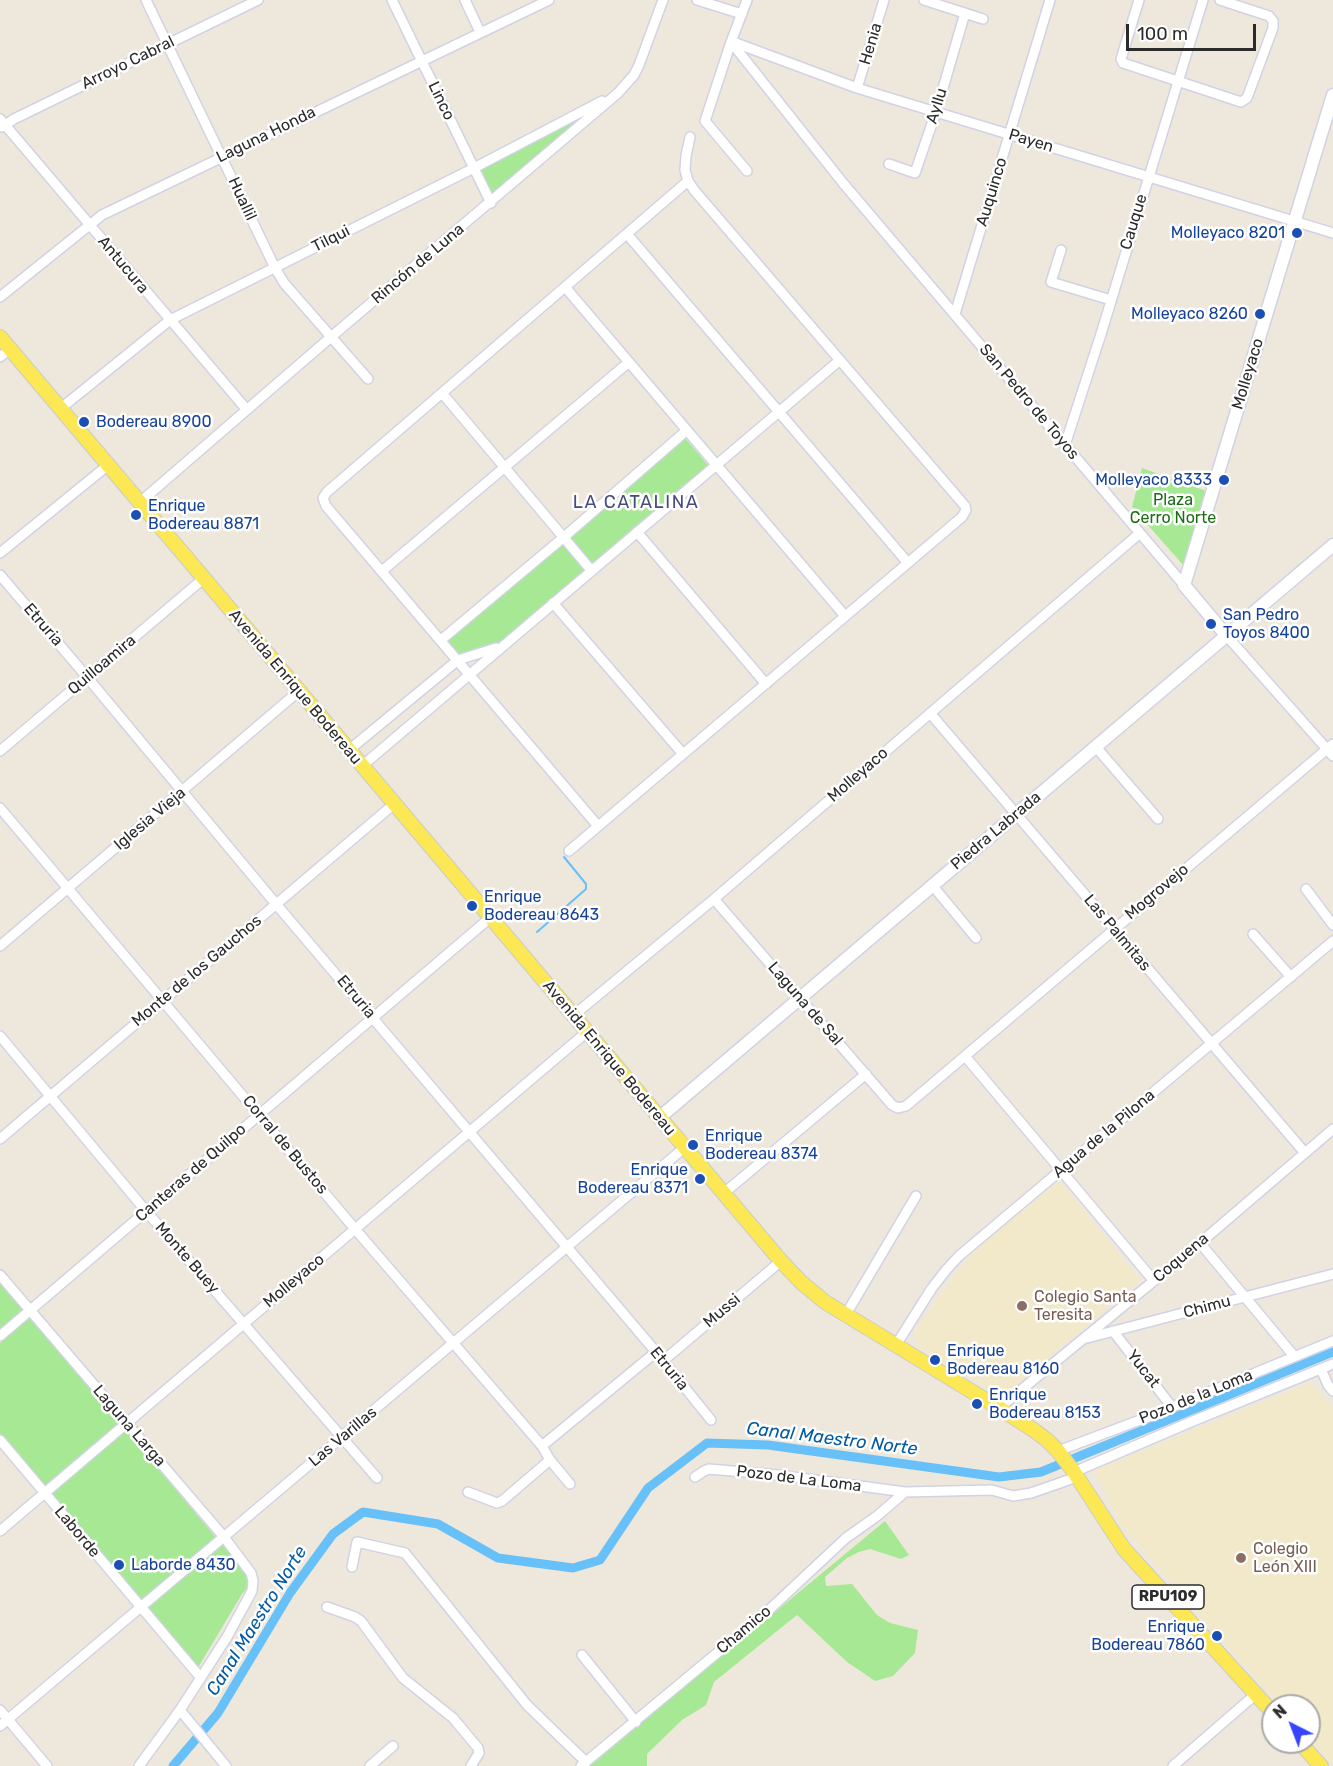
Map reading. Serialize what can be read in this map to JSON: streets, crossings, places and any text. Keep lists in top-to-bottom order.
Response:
{
  "streets": {
    "main road": [
      "Molleyaco",
      "San Pedro de Toyos",
      "Avenida Enrique Bodereau",
      "Piedra Labrada",
      "RPU109"
    ],
    "street": [
      "Henia",
      "Arroyo Cabral",
      "Linco",
      "Ayllu",
      "Laguna Honda",
      "Payen",
      "Auquinco",
      "Huallil",
      "Cauque",
      "Tilqui",
      "Rincón de Luna",
      "Antucura",
      "Etruria",
      "Quilloamira",
      "Iglesia Vieja",
      "Mogrovejo",
      "Las Palmitas",
      "Monte de los Gauchos",
      "Laguna de Sal",
      "Agua de la Pilona",
      "Corral de Bustos",
      "Canteras de Quilpo",
      "Monte Buey",
      "Coquena",
      "Chimu",
      "Mussi",
      "Yucat",
      "Pozo de la Loma",
      "Laguna Larga",
      "Las Varillas",
      "Pozo de La Loma",
      "Laborde",
      "Chamico"
    ]
  },
  "crossings": [
    ["Henia", "Payen"],
    ["Arroyo Cabral", "Huallil"],
    ["Arroyo Cabral", "Antucura"],
    ["Linco", "Laguna Honda"],
    ["Linco", "Tilqui"],
    ["Linco", "Rincón de Luna"],
    ["Ayllu", "Payen"],
    ["Laguna Honda", "Huallil"],
    ["Laguna Honda", "Antucura"],
    ["Payen", "Auquinco"],
    ["Payen", "Cauque"],
    ["Payen", "Molleyaco"],
    ["Payen", "San Pedro de Toyos"],
    ["Auquinco", "San Pedro de Toyos"],
    ["Huallil", "Tilqui"],
    ["Huallil", "Rincón de Luna"],
    ["Cauque", "San Pedro de Toyos"],
    ["Tilqui", "Rincón de Luna"],
    ["Tilqui", "Antucura"],
    ["Tilqui", "Avenida Enrique Bodereau"],
    ["Rincón de Luna", "Antucura"],
    ["Rincón de Luna", "Avenida Enrique Bodereau"],
    ["Molleyaco", "San Pedro de Toyos"],
    ["Molleyaco", "Etruria"],
    ["Molleyaco", "Avenida Enrique Bodereau"],
    ["Molleyaco", "Las Palmitas"],
    ["Molleyaco", "Laguna de Sal"],
    ["Molleyaco", "Corral de Bustos"],
    ["Molleyaco", "Monte Buey"],
    ["Molleyaco", "Laguna Larga"],
    ["Molleyaco", "Laborde"],
    ["San Pedro de Toyos", "Piedra Labrada"],
    ["San Pedro de Toyos", "Mogrovejo"],
    ["Etruria", "Quilloamira"],
    ["Etruria", "Iglesia Vieja"],
    ["Etruria", "Monte de los Gauchos"],
    ["Etruria", "Canteras de Quilpo"],
    ["Etruria", "Mussi"],
    ["Etruria", "Las Varillas"],
    ["Quilloamira", "Avenida Enrique Bodereau"],
    ["Avenida Enrique Bodereau", "Iglesia Vieja"],
    ["Avenida Enrique Bodereau", "Piedra Labrada"],
    ["Avenida Enrique Bodereau", "Monte de los Gauchos"],
    ["Avenida Enrique Bodereau", "Agua de la Pilona"],
    ["Avenida Enrique Bodereau", "Canteras de Quilpo"],
    ["Avenida Enrique Bodereau", "Coquena"],
    ["Avenida Enrique Bodereau", "Mussi"],
    ["Avenida Enrique Bodereau", "Pozo de la Loma"],
    ["Avenida Enrique Bodereau", "Las Varillas"],
    ["Iglesia Vieja", "Corral de Bustos"],
    ["Piedra Labrada", "Las Palmitas"],
    ["Piedra Labrada", "Laguna de Sal"],
    ["Mogrovejo", "Las Palmitas"],
    ["Mogrovejo", "Laguna de Sal"],
    ["Las Palmitas", "Agua de la Pilona"],
    ["Las Palmitas", "Coquena"],
    ["Monte de los Gauchos", "Corral de Bustos"],
    ["Monte de los Gauchos", "Monte Buey"],
    ["Corral de Bustos", "Canteras de Quilpo"],
    ["Corral de Bustos", "Las Varillas"],
    ["Canteras de Quilpo", "Monte Buey"],
    ["Canteras de Quilpo", "Laguna Larga"],
    ["Monte Buey", "Las Varillas"],
    ["Coquena", "Chimu"],
    ["Chimu", "Yucat"],
    ["Yucat", "Pozo de la Loma"],
    ["Pozo de la Loma", "Pozo de La Loma"],
    ["Pozo de la Loma", "Chamico"],
    ["Laguna Larga", "Las Varillas"],
    ["Laguna Larga", "Laborde"],
    ["Las Varillas", "Laborde"],
    ["Pozo de La Loma", "Chamico"]
  ],
  "districts": ["LA CATALINA"],
  "water": ["Canal Maestro Norte"],
  "parks": ["Plaza Cerro Norte"],
  "places": [
    "Molleyaco 8201",
    "Molleyaco 8260",
    "Bodereau 8900",
    "Molleyaco 8333",
    "Enrique Bodereau 8871",
    "San Pedro Toyos 8400",
    "Enrique Bodereau 8643",
    "Enrique Bodereau 8374",
    "Enrique Bodereau 8371",
    "Colegio Santa Teresita",
    "Enrique Bodereau 8160",
    "Enrique Bodereau 8153",
    "Colegio León XIII",
    "Laborde 8430",
    "Enrique Bodereau 7860"
  ],
  "scale_bar": "100 m",
  "north": "top left"
}
